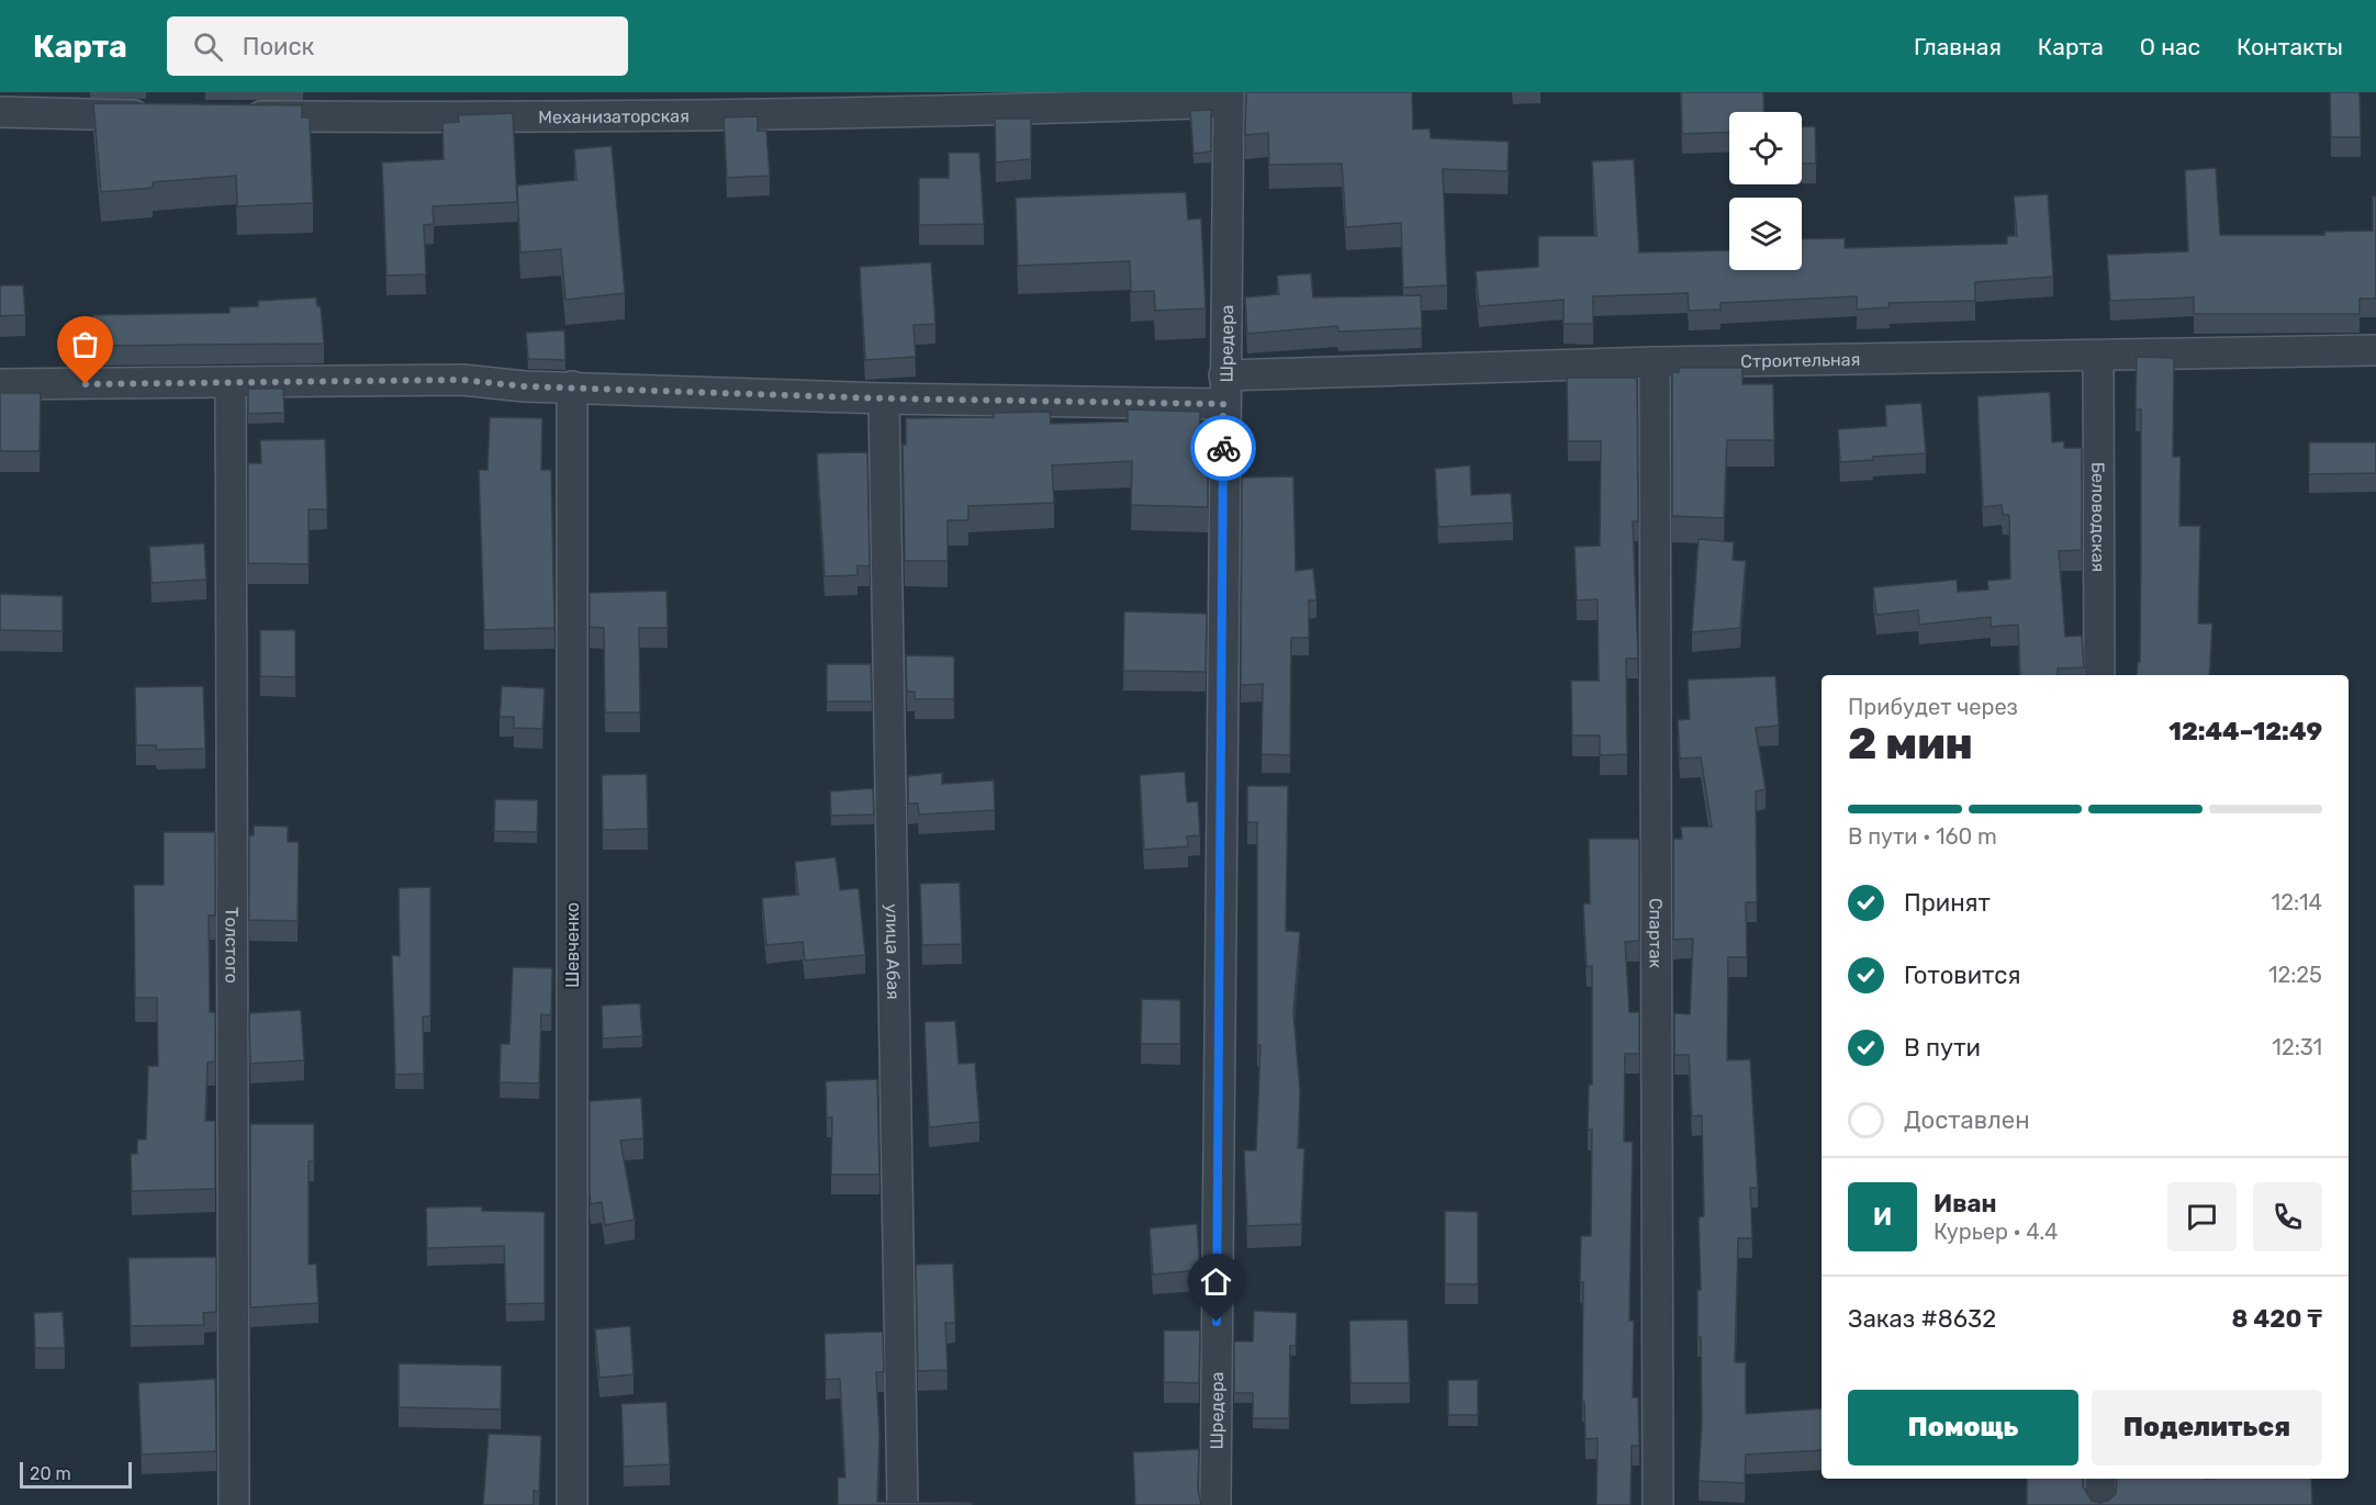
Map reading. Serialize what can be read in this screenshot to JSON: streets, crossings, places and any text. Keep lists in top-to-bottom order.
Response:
{
  "streets": {
    "street": [
      "Механизаторская",
      "Шредера",
      "Строительная",
      "Беловодская",
      "Спартак",
      "Толстого",
      "Шевченко",
      "улица Абая"
    ]
  },
  "crossings": [
    ["Механизаторская", "Шредера"],
    ["Шредера", "Строительная"],
    ["Строительная", "Беловодская"],
    ["Строительная", "Спартак"],
    ["Строительная", "Толстого"],
    ["Строительная", "Шевченко"],
    ["Строительная", "улица Абая"]
  ],
  "scale_bar": "20 m",
  "page": {
    "header": "Карта",
    "search": "Поиск",
    "nav": [
      "Главная",
      "Карта",
      "О нас",
      "Контакты"
    ],
    "heading": ["2 мин", "Прибудет через", "12:44–12:49"],
    "panel": [
      "Иван",
      "Курьер · 4.4",
      "Заказ #8632",
      "8 420 ₸"
    ],
    "bar": "В пути · 160 m",
    "list": [
      ["Принят", "12:14"],
      ["Готовится", "12:25"],
      ["В пути", "12:31"],
      "Доставлен"
    ],
    "round": "И",
    "buttons": ["Помощь", "Поделиться"],
    "scale": "20 m"
  }
}
